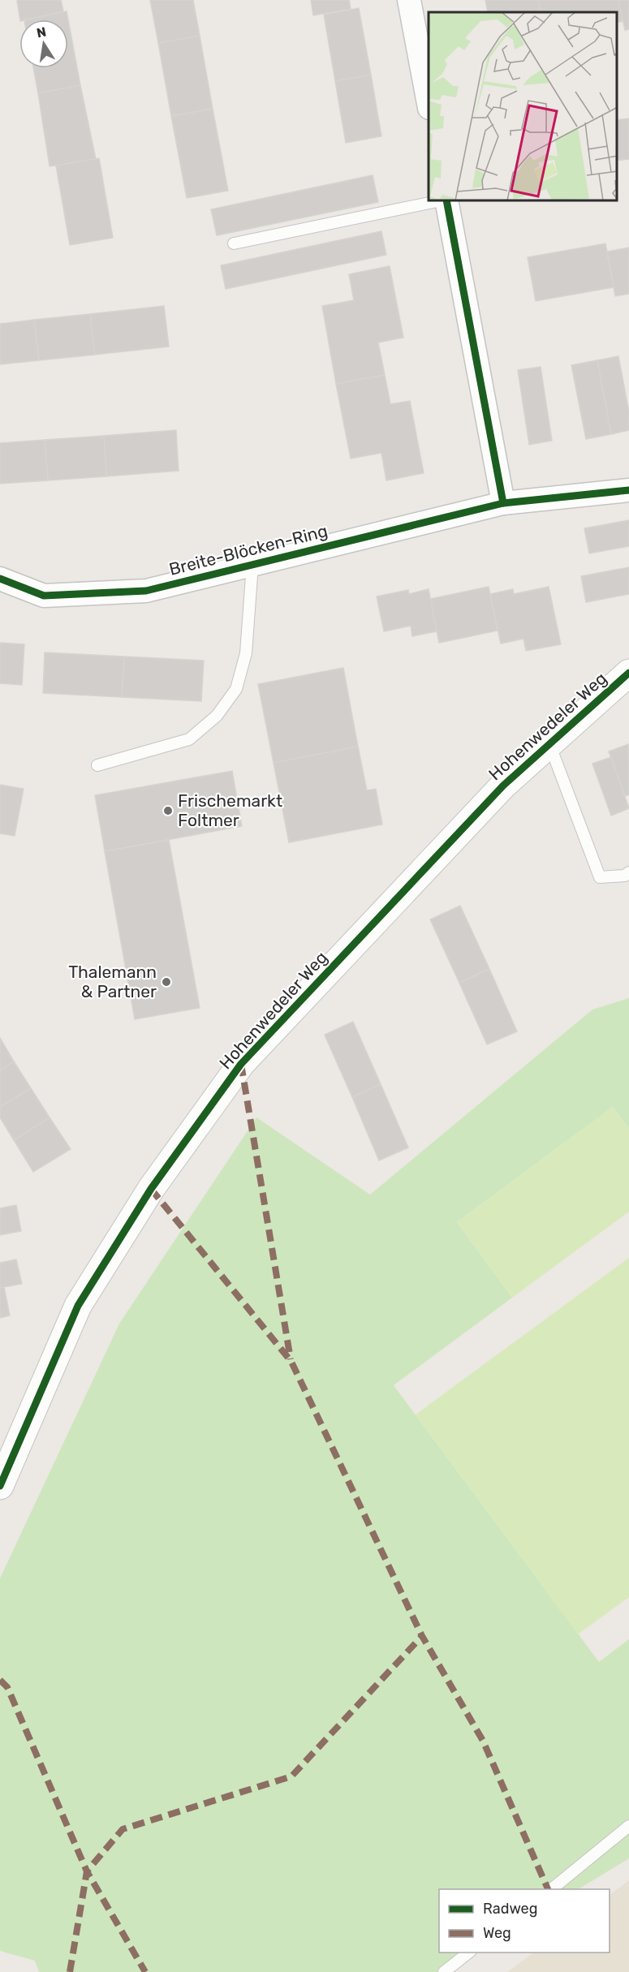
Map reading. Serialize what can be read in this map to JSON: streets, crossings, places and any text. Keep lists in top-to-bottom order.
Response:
{
  "streets": {
    "street": ["Breite-Blöcken-Ring", "Hohenwedeler Weg"]
  },
  "places": ["Frischemarkt Foltmer", "Thalemann & Partner"],
  "legend": ["Radweg", "Weg"],
  "north": "top"
}
